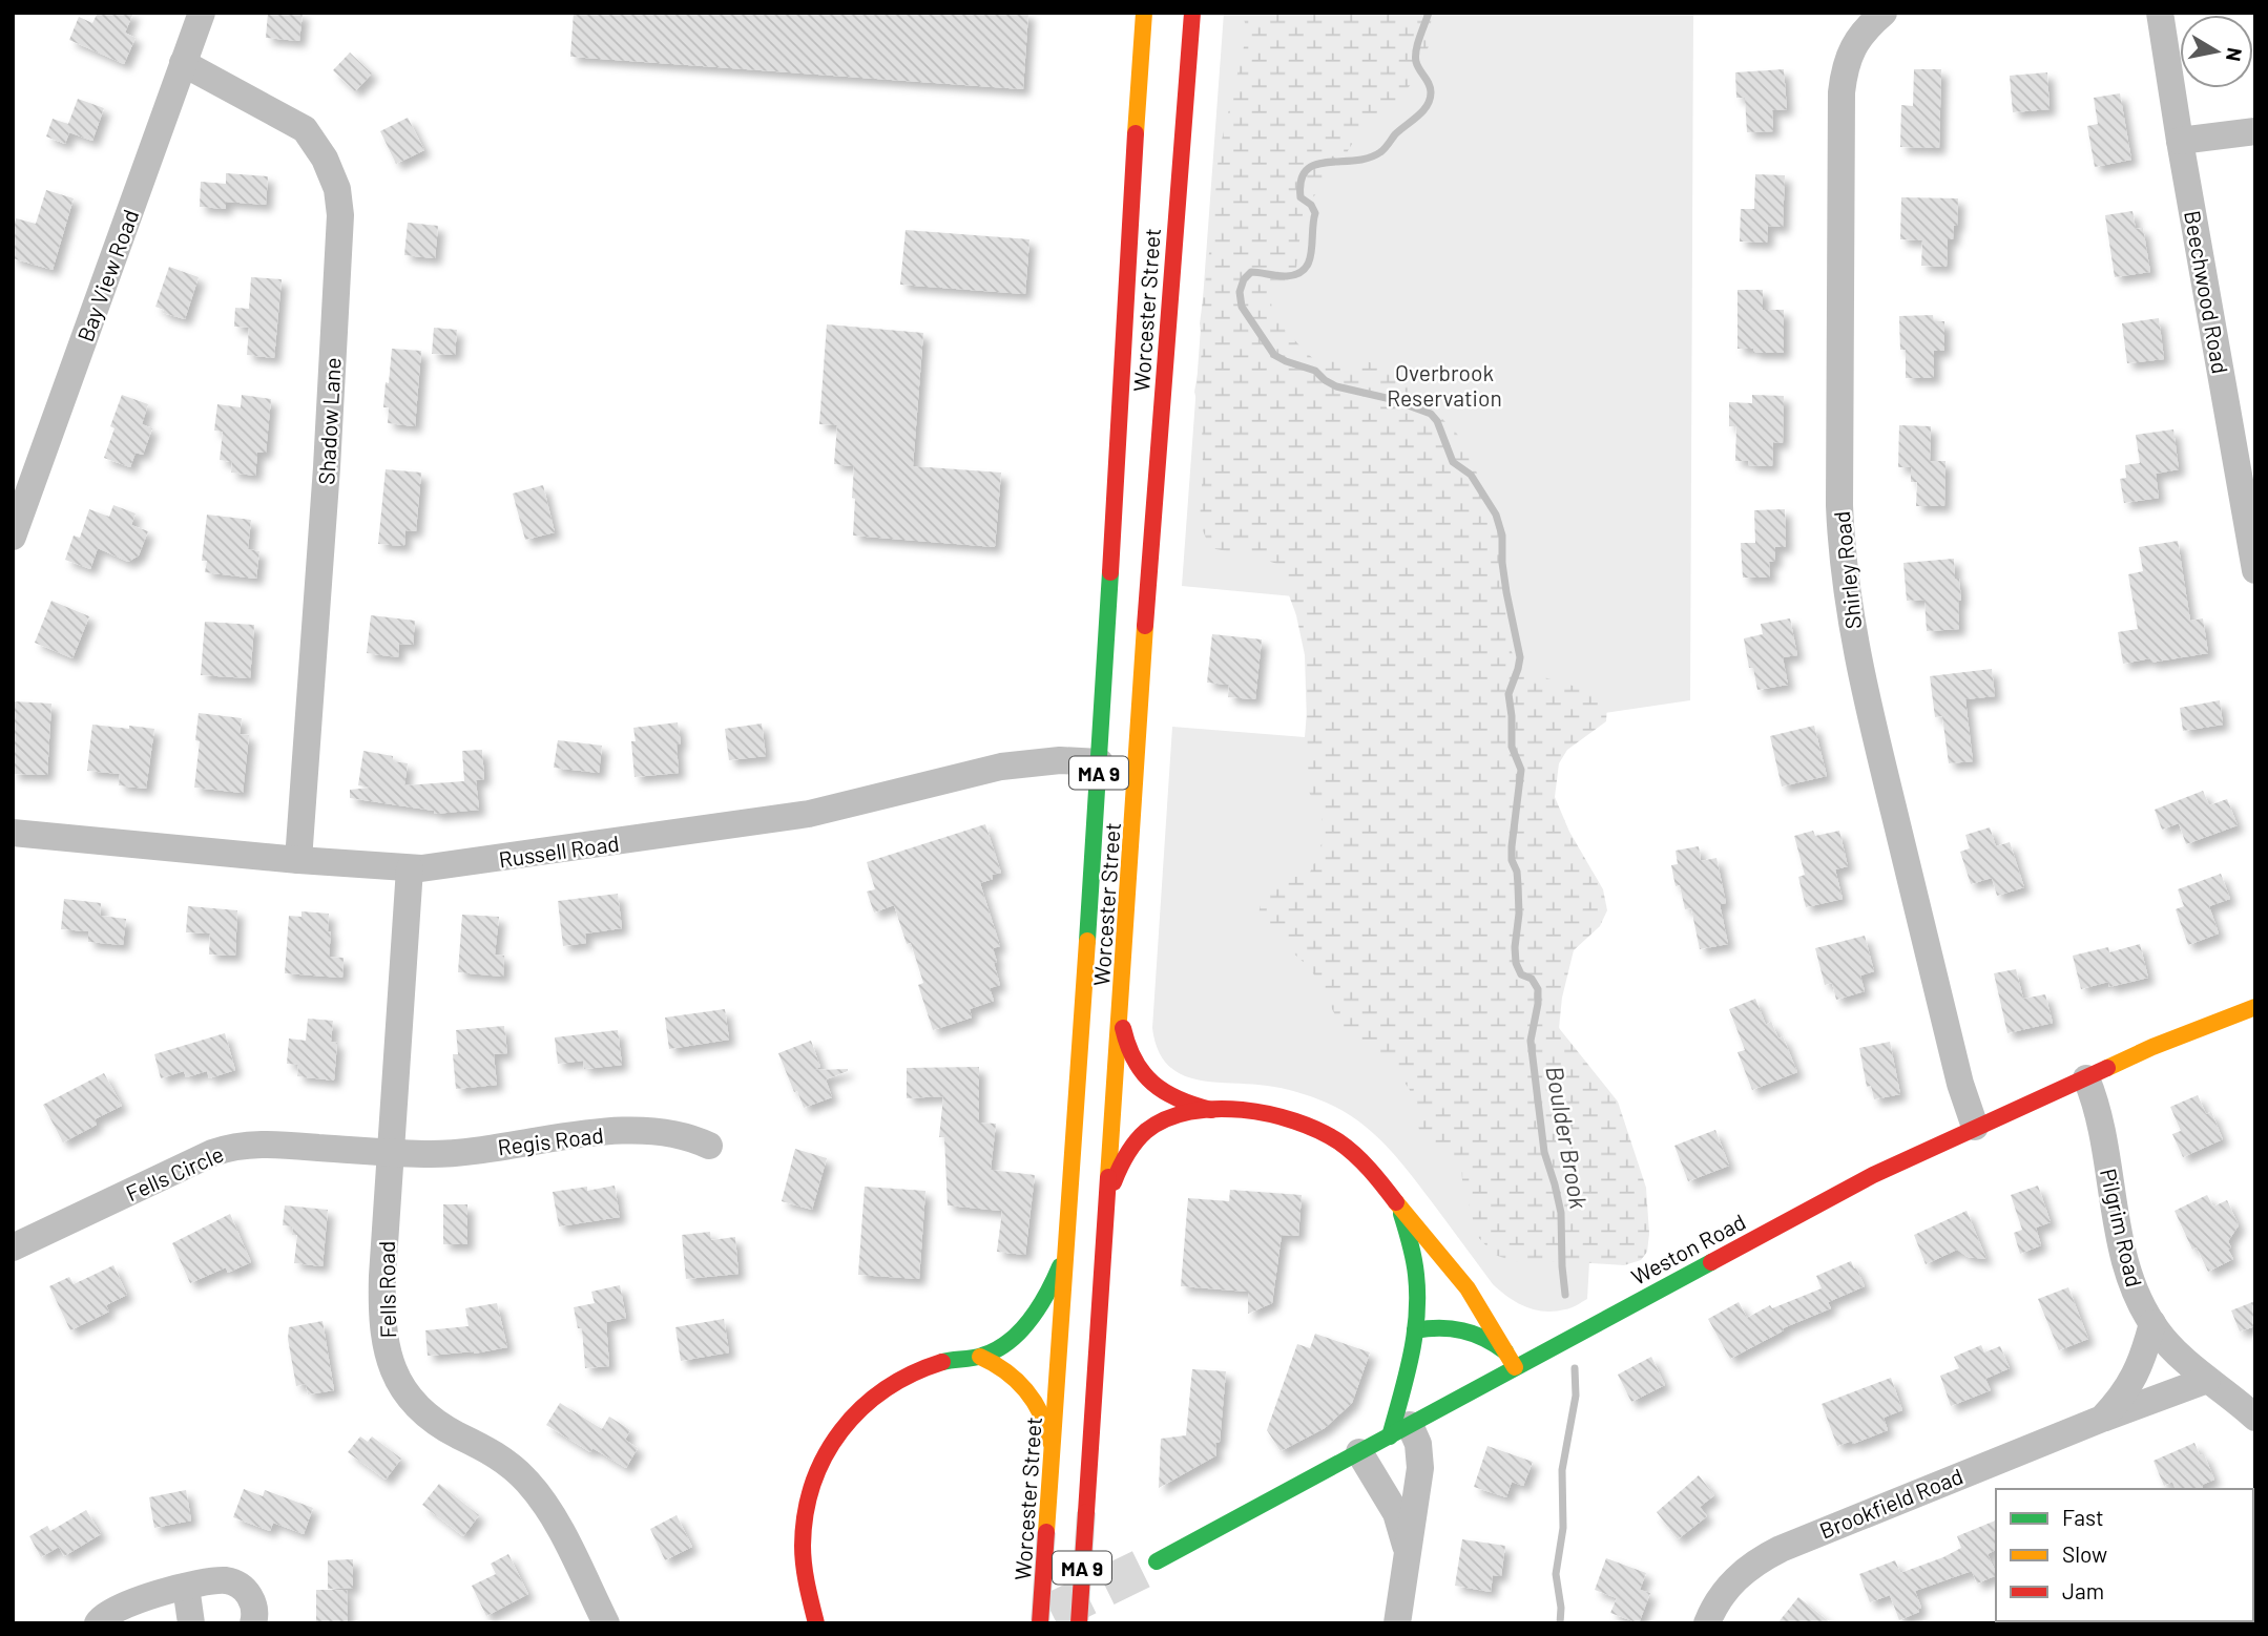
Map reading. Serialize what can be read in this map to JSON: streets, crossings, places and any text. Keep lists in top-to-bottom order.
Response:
{
  "streets": {
    "main road": ["Worcester Street", "MA 9", "Weston Road"],
    "street": [
      "Bay View Road",
      "Beechwood Road",
      "Shadow Lane",
      "Shirley Road",
      "Russell Road",
      "Regis Road",
      "Fells Circle",
      "Pilgrim Road",
      "Fells Road",
      "Brookfield Road"
    ]
  },
  "crossings": [
    ["Bay View Road", "Shadow Lane"],
    ["Worcester Street", "Russell Road"],
    ["Shadow Lane", "Russell Road"],
    ["Shirley Road", "Weston Road"],
    ["Russell Road", "Fells Road"],
    ["Regis Road", "Fells Circle"],
    ["Regis Road", "Fells Road"],
    ["Fells Circle", "Fells Road"],
    ["Pilgrim Road", "Weston Road"],
    ["Pilgrim Road", "Brookfield Road"]
  ],
  "water": ["Boulder Brook"],
  "parks": ["Overbrook Reservation"],
  "legend": ["Fast", "Slow", "Jam"],
  "north": "right"
}
